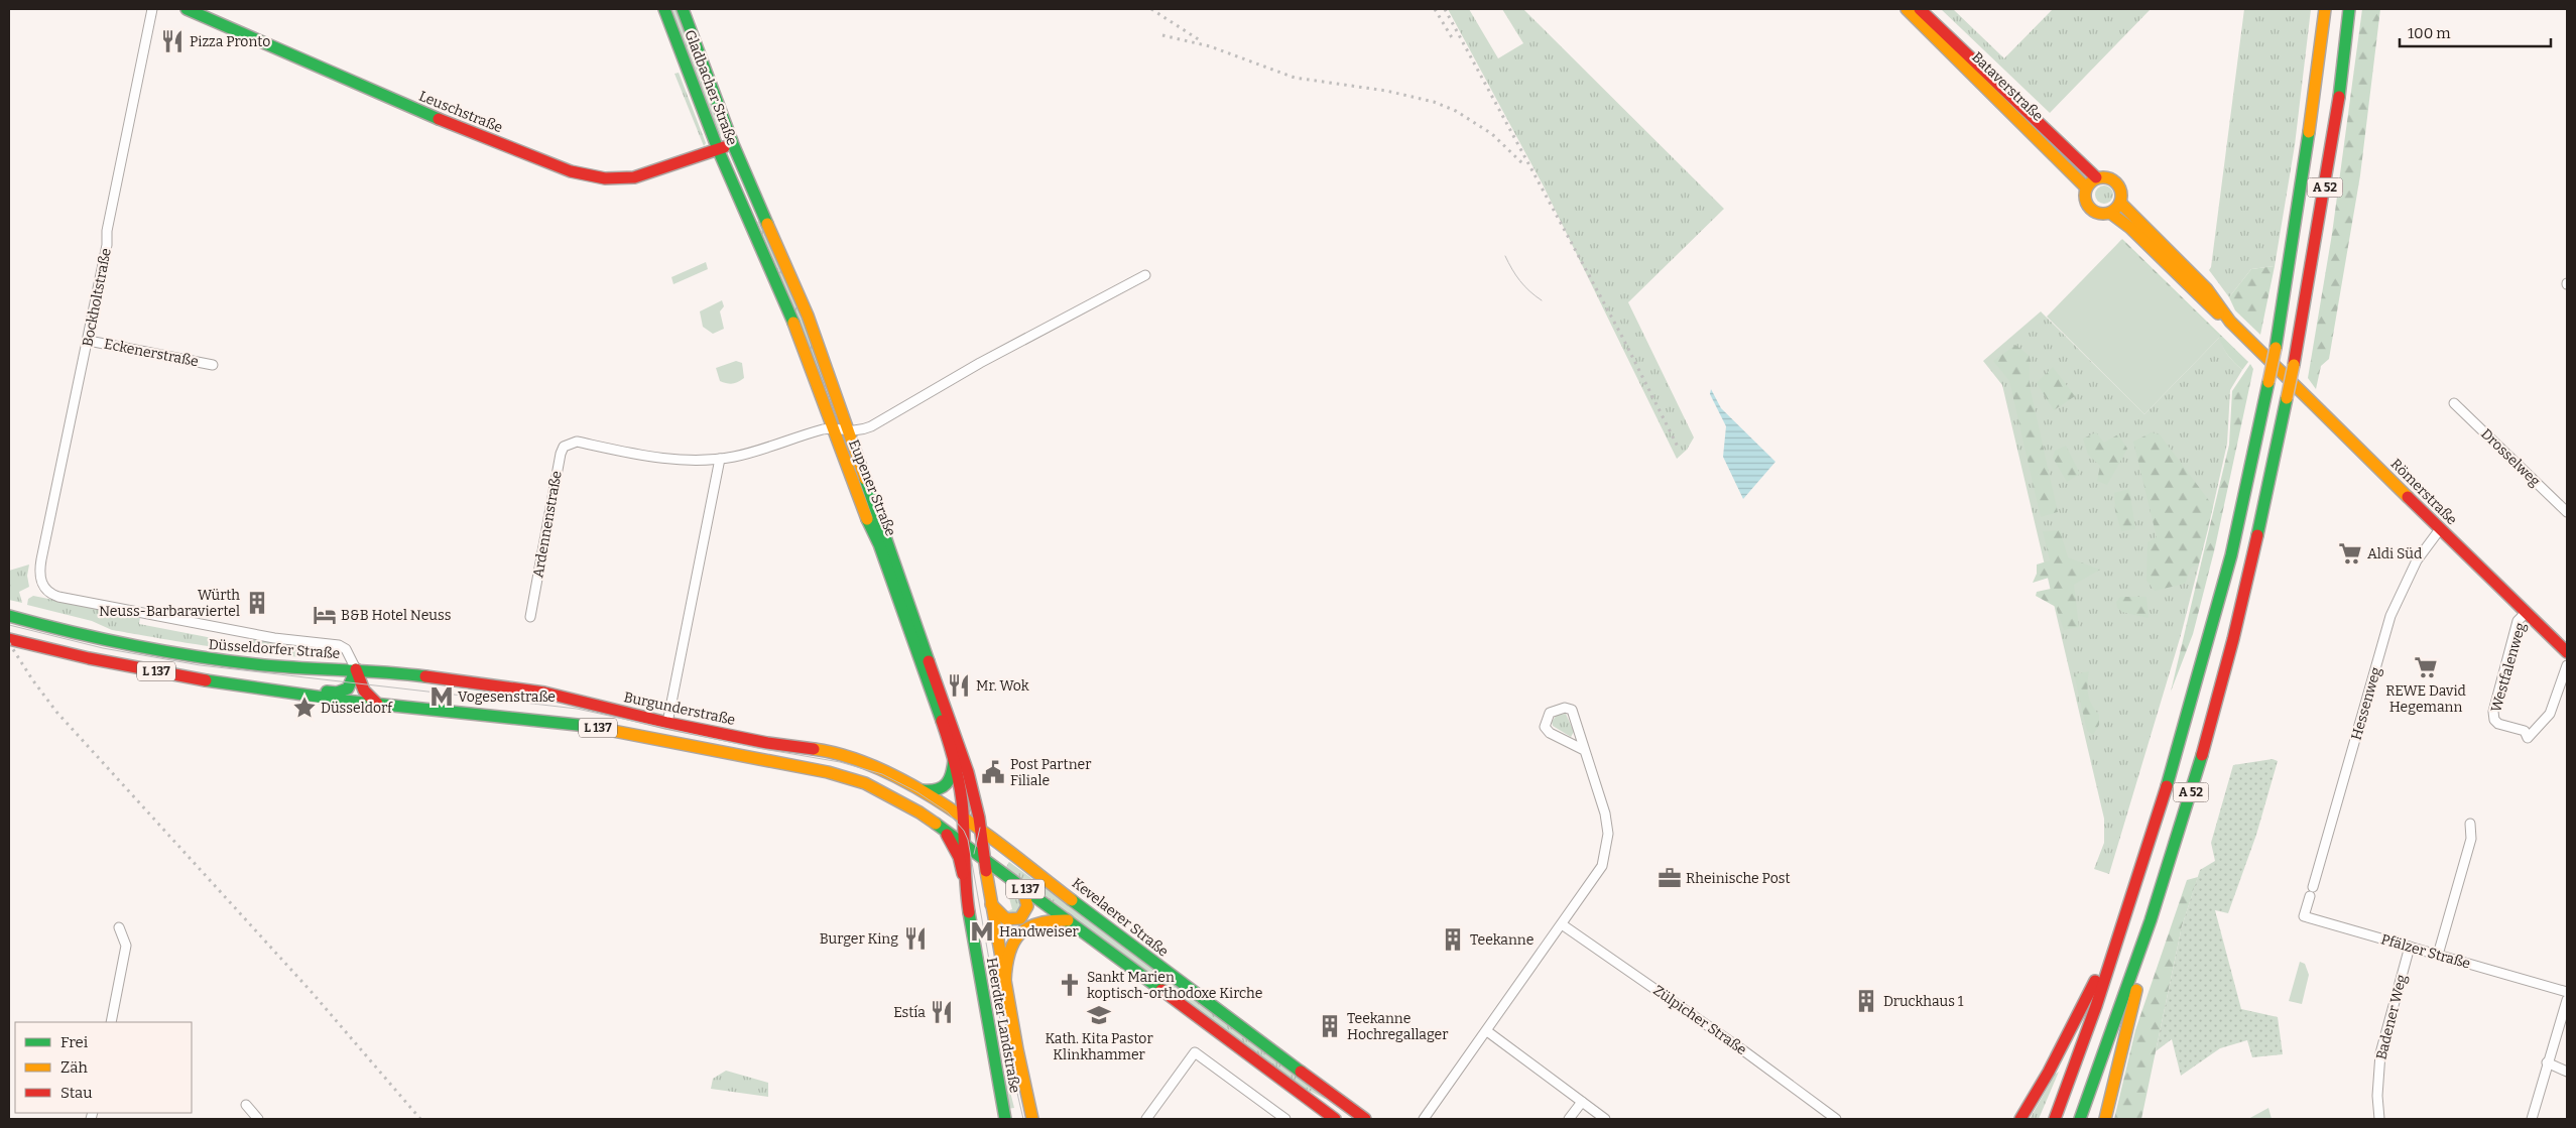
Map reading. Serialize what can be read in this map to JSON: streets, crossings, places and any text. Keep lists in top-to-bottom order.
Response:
{
  "streets": {
    "main road": [
      "Bataverstraße",
      "Gladbacher Straße",
      "Leuschstraße",
      "A 52",
      "Eupener Straße",
      "Römerstraße",
      "Düsseldorfer Straße",
      "L 137",
      "Burgunderstraße",
      "Kevelaerer Straße",
      "Heerdter Landstraße"
    ],
    "street": [
      "Bockholtstraße",
      "Eckenerstraße",
      "Drosselweg",
      "Ardennenstraße",
      "Westfalenweg",
      "Hessenweg",
      "Pfälzer Straße",
      "Badener Weg",
      "Zülpicher Straße"
    ]
  },
  "crossings": [
    ["Bataverstraße", "Römerstraße"],
    ["Gladbacher Straße", "Leuschstraße"],
    ["Gladbacher Straße", "Eupener Straße"],
    ["Bockholtstraße", "Eckenerstraße"],
    ["Bockholtstraße", "Düsseldorfer Straße"],
    ["Eupener Straße", "Burgunderstraße"],
    ["Eupener Straße", "Kevelaerer Straße"],
    ["Eupener Straße", "Heerdter Landstraße"],
    ["Römerstraße", "Westfalenweg"],
    ["Römerstraße", "Hessenweg"],
    ["Düsseldorfer Straße", "Burgunderstraße"],
    ["L 137", "Heerdter Landstraße"],
    ["Hessenweg", "Pfälzer Straße"],
    ["Burgunderstraße", "Kevelaerer Straße"],
    ["Burgunderstraße", "Heerdter Landstraße"],
    ["Kevelaerer Straße", "Heerdter Landstraße"],
    ["Pfälzer Straße", "Badener Weg"]
  ],
  "places": {
    "restaurant": [
      "Pizza Pronto",
      "Mr. Wok",
      "Burger King",
      "Estía"
    ],
    "supermarket": ["Aldi Süd", "REWE David Hegemann"],
    "building": [
      "Würth Neuss-Barbaraviertel",
      "Teekanne",
      "Druckhaus 1",
      "Teekanne Hochregallager"
    ],
    "hotel": ["B&B Hotel Neuss"],
    "metro station": ["Vogesenstraße", "Handweiser"],
    "place": ["Düsseldorf"],
    "public building": ["Post Partner Filiale"],
    "office": ["Rheinische Post"],
    "church": ["Sankt Marien koptisch-orthodoxe Kirche"],
    "school or university": ["Kath. Kita Pastor Klinkhammer"]
  },
  "legend": ["Frei", "Zäh", "Stau"],
  "scale_bar": "100 m"
}
